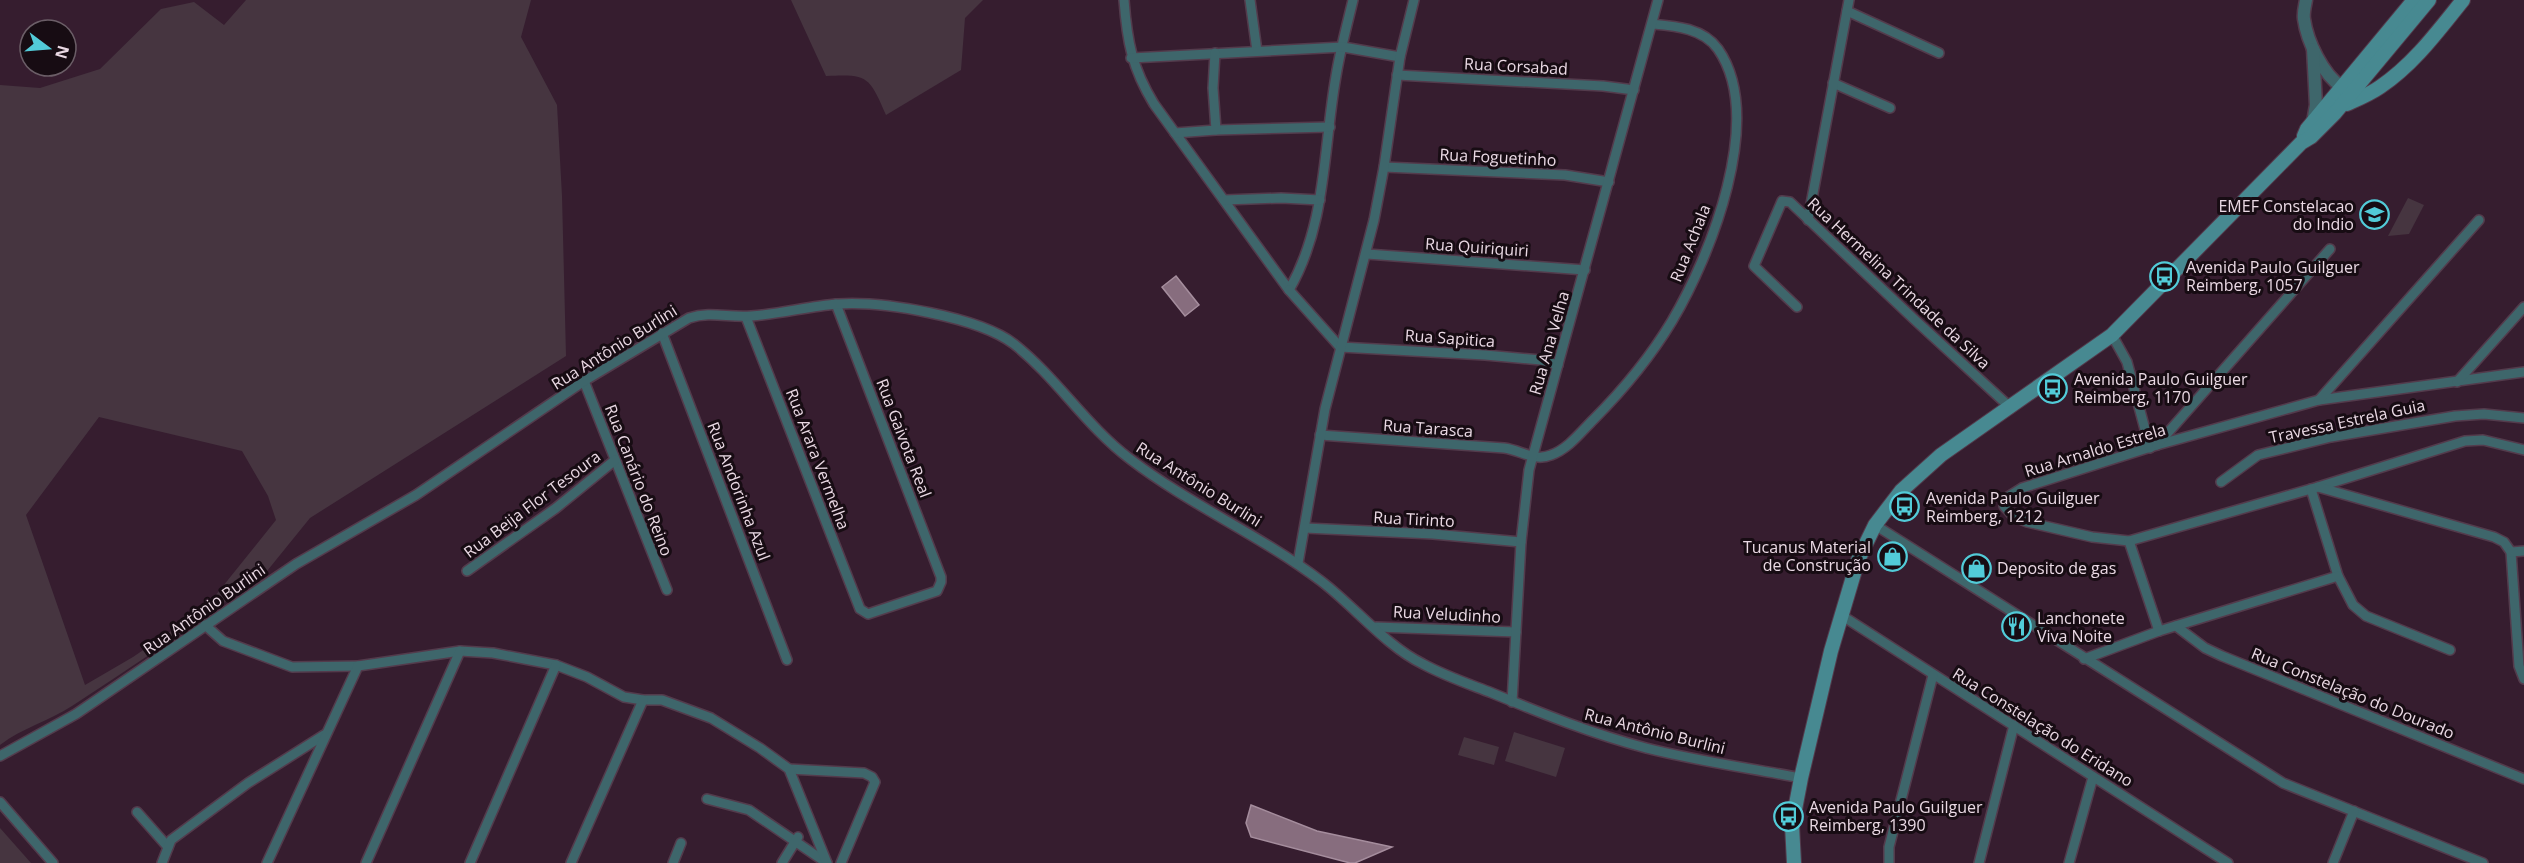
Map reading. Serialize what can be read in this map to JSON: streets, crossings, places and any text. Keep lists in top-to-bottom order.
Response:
{
  "streets": {
    "street": [
      "Rua Corsabad",
      "Rua Foguetinho",
      "Rua Achala",
      "Rua Quiriquiri",
      "Rua Hermelina Trindade da Silva",
      "Rua Sapitica",
      "Rua Ana Velha",
      "Rua Antônio Burlini",
      "Travessa Estrela Guia",
      "Rua Tarasca",
      "Rua Gaivota Real",
      "Rua Arnaldo Estrela",
      "Rua Arara Vermelha",
      "Rua Canário do Reino",
      "Rua Andorinha Azul",
      "Rua Beija Flor Tesoura",
      "Rua Tirinto",
      "Rua Veludinho",
      "Rua Constelação do Dourado",
      "Rua Constelação do Eridano"
    ]
  },
  "crossings": [
    ["Rua Corsabad", "Rua Ana Velha"],
    ["Rua Foguetinho", "Rua Ana Velha"],
    ["Rua Achala", "Rua Ana Velha"],
    ["Rua Achala", "Rua Tarasca"],
    ["Rua Quiriquiri", "Rua Ana Velha"],
    ["Rua Sapitica", "Rua Ana Velha"],
    ["Rua Ana Velha", "Rua Antônio Burlini"],
    ["Rua Ana Velha", "Rua Tarasca"],
    ["Rua Ana Velha", "Rua Tirinto"],
    ["Rua Ana Velha", "Rua Veludinho"],
    ["Rua Antônio Burlini", "Rua Gaivota Real"],
    ["Rua Antônio Burlini", "Rua Arara Vermelha"],
    ["Rua Antônio Burlini", "Rua Canário do Reino"],
    ["Rua Antônio Burlini", "Rua Andorinha Azul"],
    ["Rua Antônio Burlini", "Rua Veludinho"],
    ["Rua Gaivota Real", "Rua Arara Vermelha"],
    ["Rua Canário do Reino", "Rua Beija Flor Tesoura"]
  ],
  "places": {
    "school or university": ["EMEF Constelacao do Indio"],
    "bus stop": [
      "Avenida Paulo Guilguer Reimberg, 1057",
      "Avenida Paulo Guilguer Reimberg, 1170",
      "Avenida Paulo Guilguer Reimberg, 1212",
      "Avenida Paulo Guilguer Reimberg, 1390"
    ],
    "shop": ["Tucanus Material de Construção", "Deposito de gas"],
    "restaurant": ["Lanchonete Viva Noite"]
  },
  "north": "right"
}
